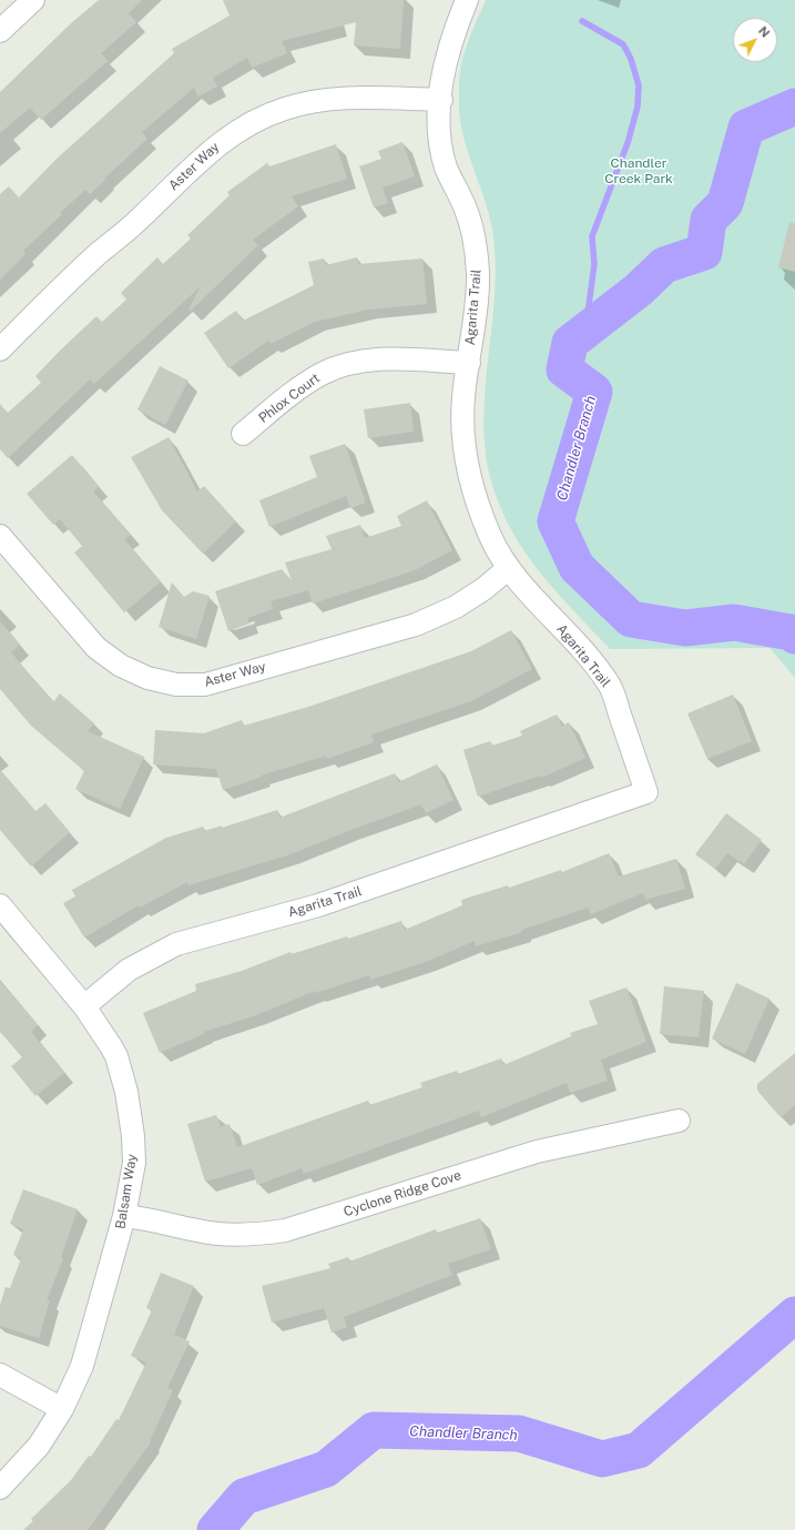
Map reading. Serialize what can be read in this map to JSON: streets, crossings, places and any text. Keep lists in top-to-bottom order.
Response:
{
  "streets": {
    "street": [
      "Aster Way",
      "Agarita Trail",
      "Phlox Court",
      "Balsam Way",
      "Cyclone Ridge Cove"
    ]
  },
  "crossings": [
    ["Aster Way", "Agarita Trail"],
    ["Agarita Trail", "Phlox Court"],
    ["Agarita Trail", "Balsam Way"],
    ["Balsam Way", "Cyclone Ridge Cove"]
  ],
  "water": ["Chandler Branch"],
  "parks": ["Chandler Creek Park"],
  "north": "top right"
}
